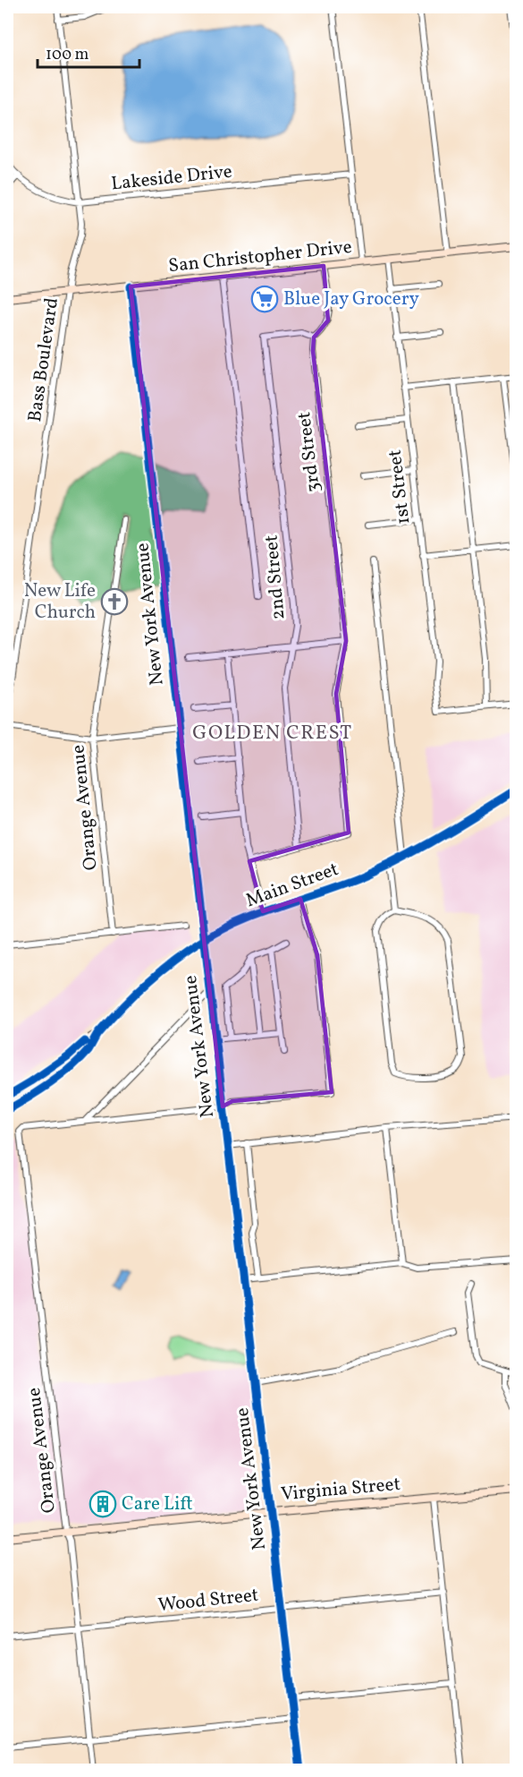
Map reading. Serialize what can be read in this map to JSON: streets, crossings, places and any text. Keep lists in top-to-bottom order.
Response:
{
  "streets": {
    "street": [
      "Lakeside Drive",
      "San Christopher Drive",
      "Bass Boulevard",
      "3rd Street",
      "1st Street",
      "2nd Street",
      "New York Avenue",
      "Orange Avenue",
      "Main Street",
      "Virginia Street",
      "Wood Street"
    ]
  },
  "crossings": [
    ["Lakeside Drive", "Bass Boulevard"],
    ["San Christopher Drive", "Bass Boulevard"],
    ["San Christopher Drive", "1st Street"],
    ["San Christopher Drive", "New York Avenue"],
    ["3rd Street", "2nd Street"],
    ["New York Avenue", "Main Street"],
    ["New York Avenue", "Virginia Street"],
    ["New York Avenue", "Wood Street"],
    ["Orange Avenue", "Virginia Street"],
    ["Orange Avenue", "Wood Street"]
  ],
  "districts": ["GOLDEN CREST"],
  "places": {
    "supermarket": ["Blue Jay Grocery"],
    "church": ["New Life Church"],
    "building": ["Care Lift"]
  },
  "scale_bar": "100 m"
}
